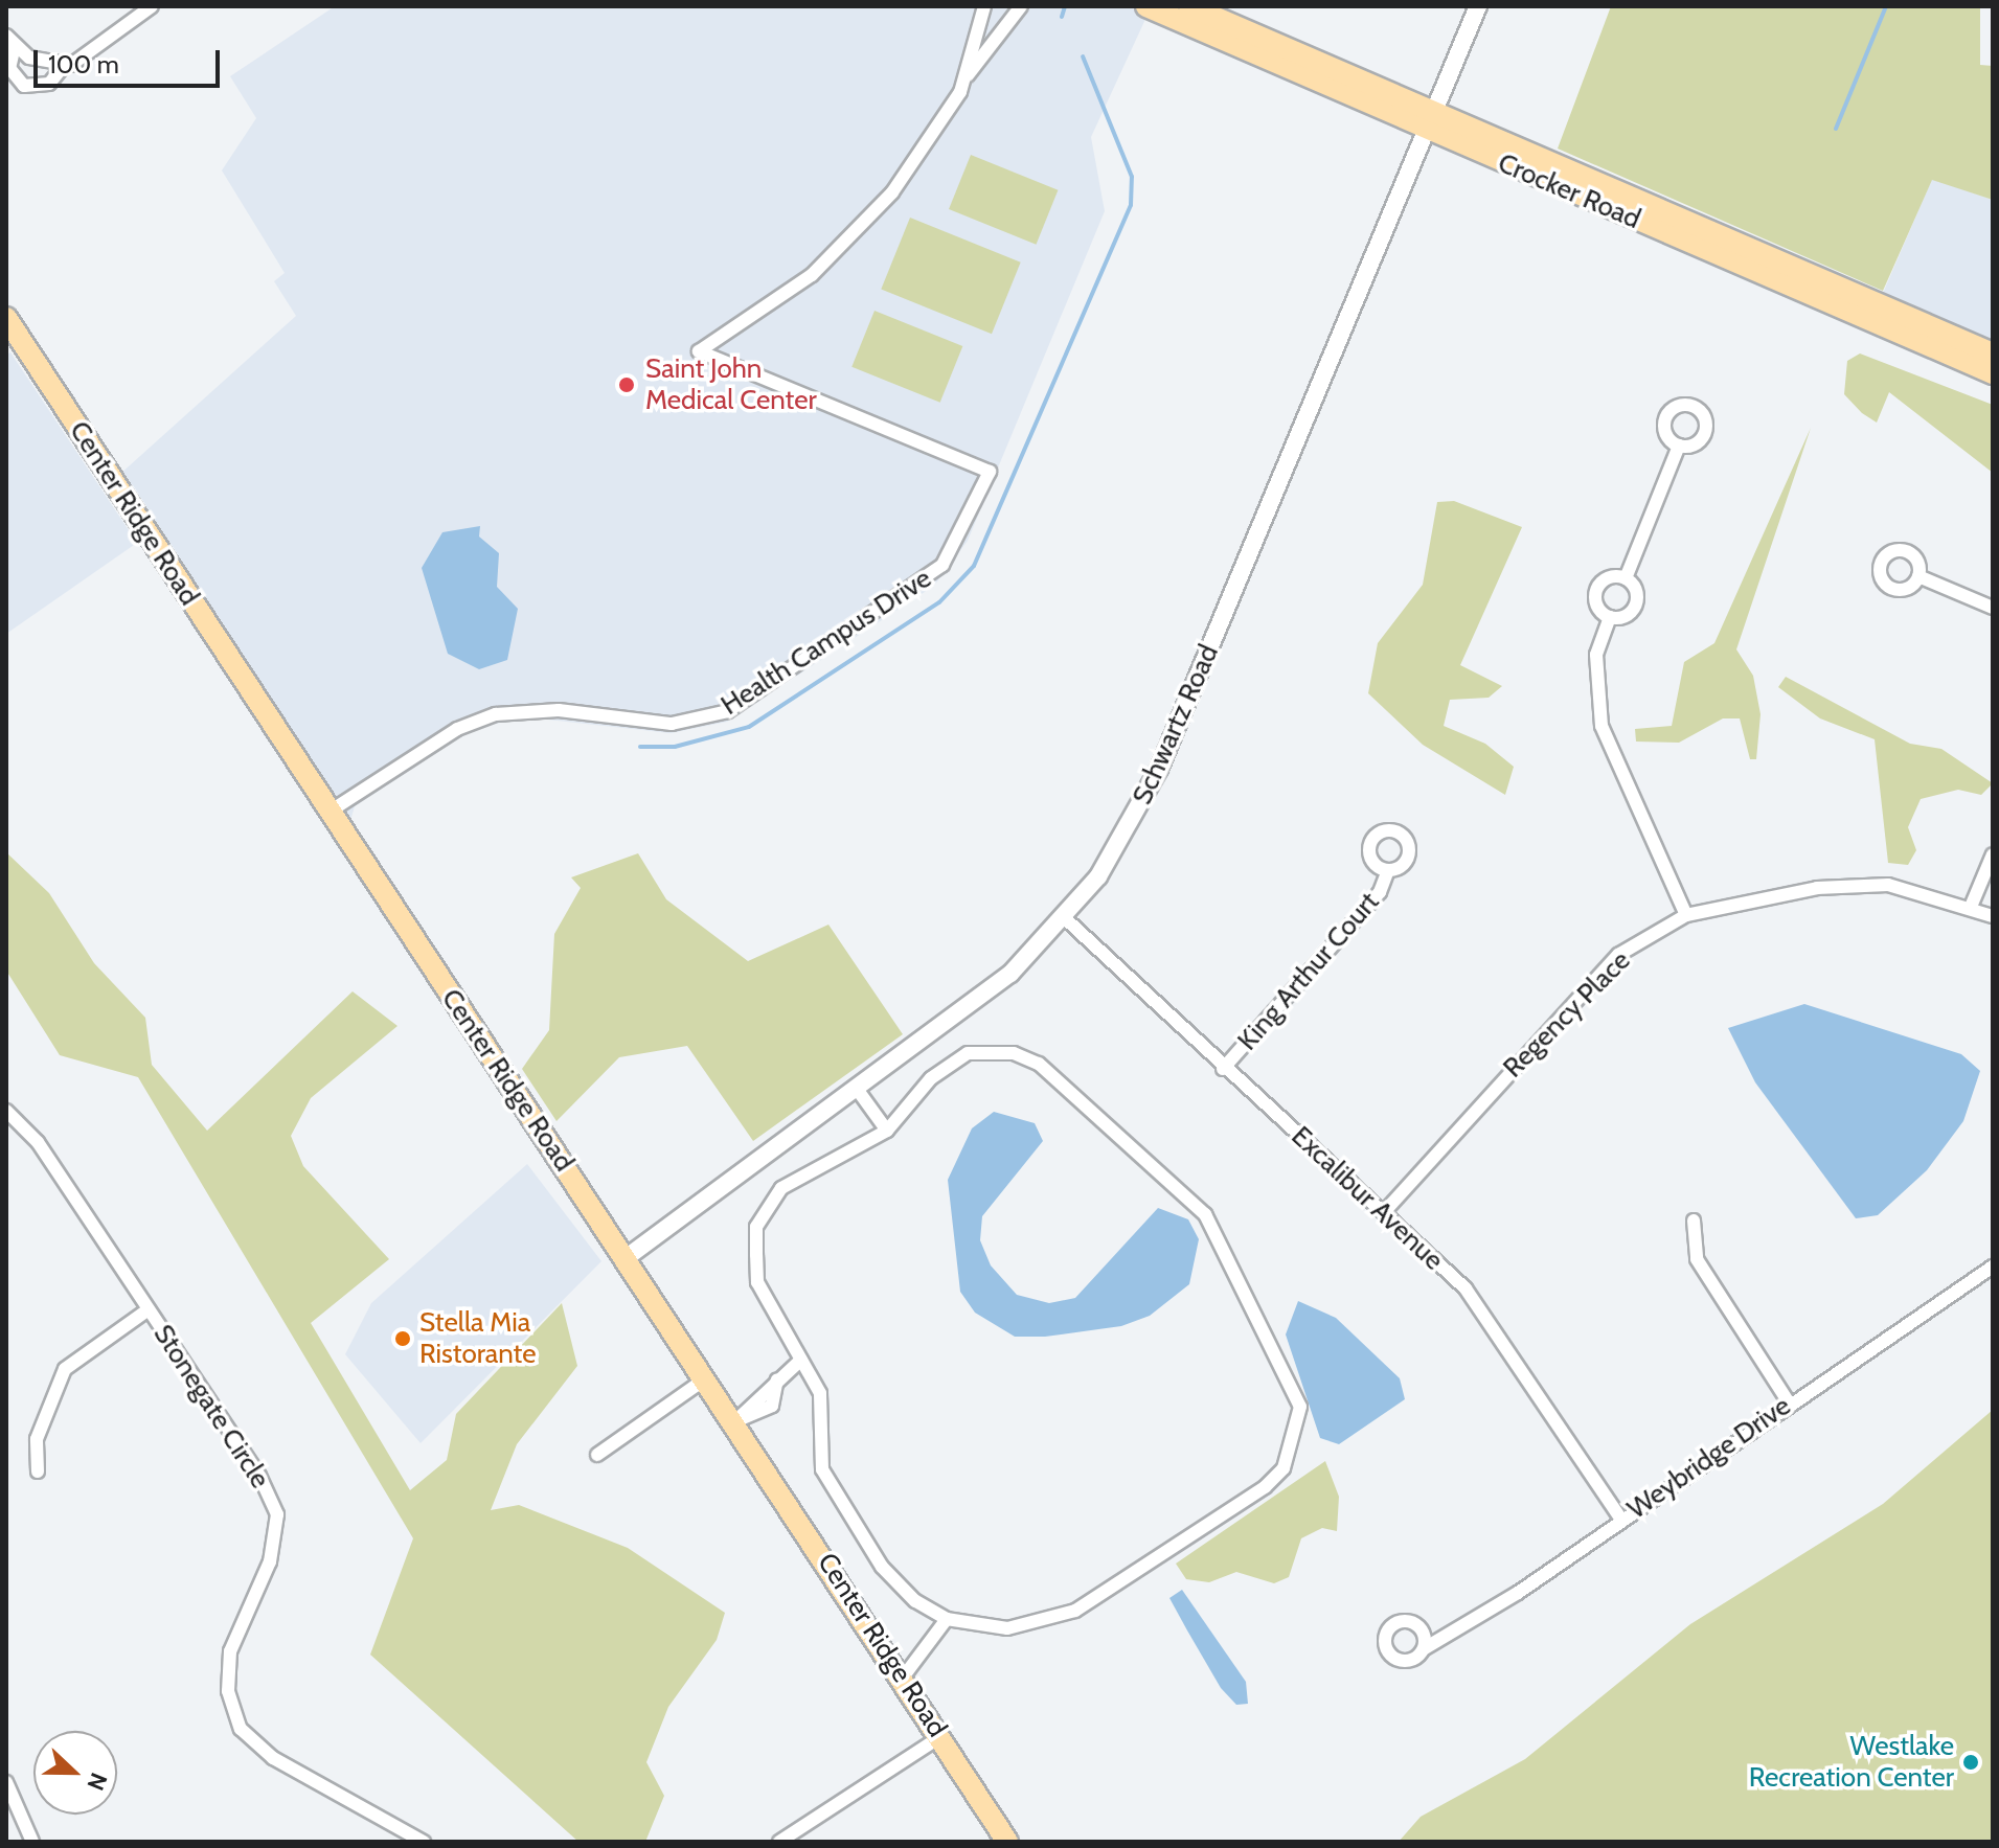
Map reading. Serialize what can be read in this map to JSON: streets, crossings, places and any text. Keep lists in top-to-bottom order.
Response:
{
  "streets": {
    "main road": ["Crocker Road", "Center Ridge Road"],
    "street": [
      "Health Campus Drive",
      "Schwartz Road",
      "King Arthur Court",
      "Regency Place",
      "Excalibur Avenue",
      "Stonegate Circle",
      "Weybridge Drive"
    ]
  },
  "crossings": [
    ["Crocker Road", "Schwartz Road"],
    ["Center Ridge Road", "Health Campus Drive"],
    ["Center Ridge Road", "Schwartz Road"],
    ["Schwartz Road", "Excalibur Avenue"],
    ["King Arthur Court", "Excalibur Avenue"],
    ["Regency Place", "Excalibur Avenue"],
    ["Excalibur Avenue", "Weybridge Drive"]
  ],
  "places": ["Saint John Medical Center", "Stella Mia Ristorante", "Westlake Recreation Center"],
  "scale_bar": "100 m",
  "north": "right"
}
